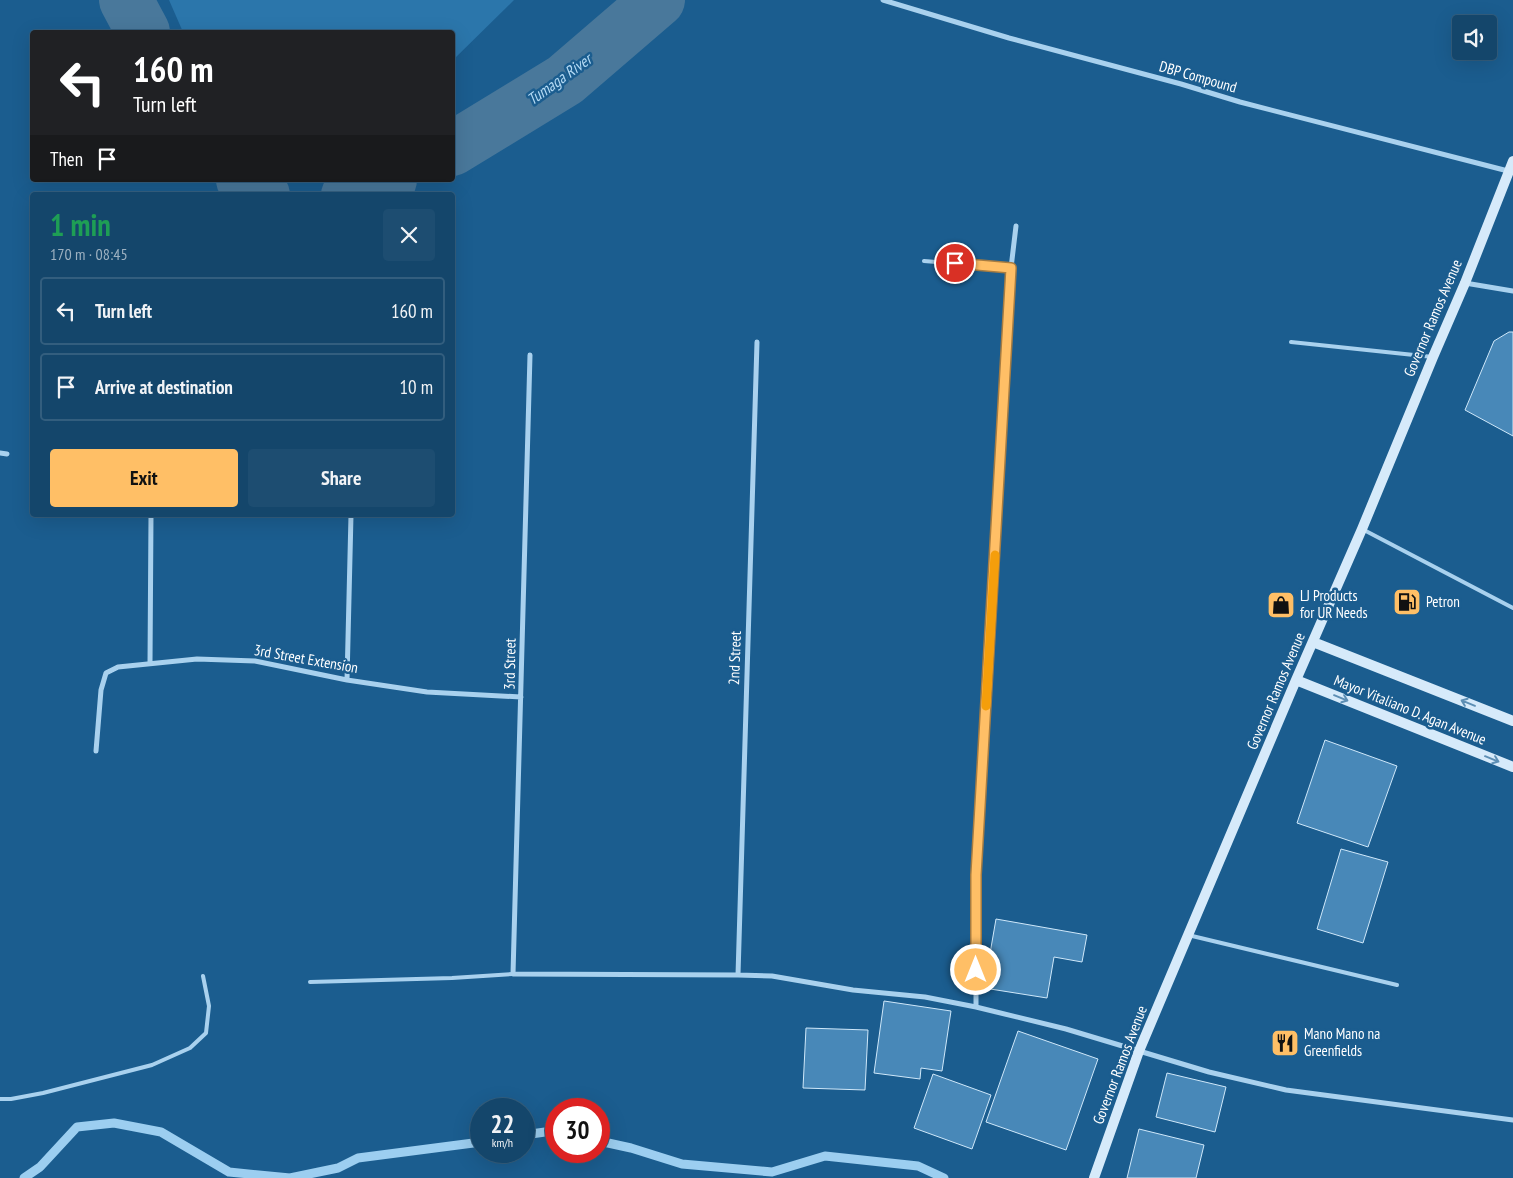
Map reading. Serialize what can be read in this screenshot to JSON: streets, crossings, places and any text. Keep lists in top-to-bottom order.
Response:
{
  "streets": {
    "main road": ["Governor Ramos Avenue", "Mayor Vitaliano D. Agan Avenue"],
    "street": [
      "DBP Compound",
      "2nd Street",
      "3rd Street Extension",
      "3rd Street"
    ]
  },
  "crossings": [
    ["DBP Compound", "Governor Ramos Avenue"],
    ["Governor Ramos Avenue", "Mayor Vitaliano D. Agan Avenue"],
    ["3rd Street Extension", "3rd Street"]
  ],
  "water": ["Tumaga River"],
  "places": {
    "fuel station": ["Petron"],
    "shop": ["LJ Products for UR Needs"],
    "restaurant": ["Mano Mano na Greenfields"]
  },
  "page": {
    "turn": ["160 m", "Turn left"],
    "then": "Then",
    "heading": ["1 min", "170 m · 08:45"],
    "list": [
      {
        "name": "Turn left",
        "value": "160 m"
      },
      {
        "name": "Arrive at destination",
        "value": "10 m"
      }
    ],
    "buttons": ["Exit", "Share"],
    "speed": "22 km/h",
    "limit": "30"
  }
}
